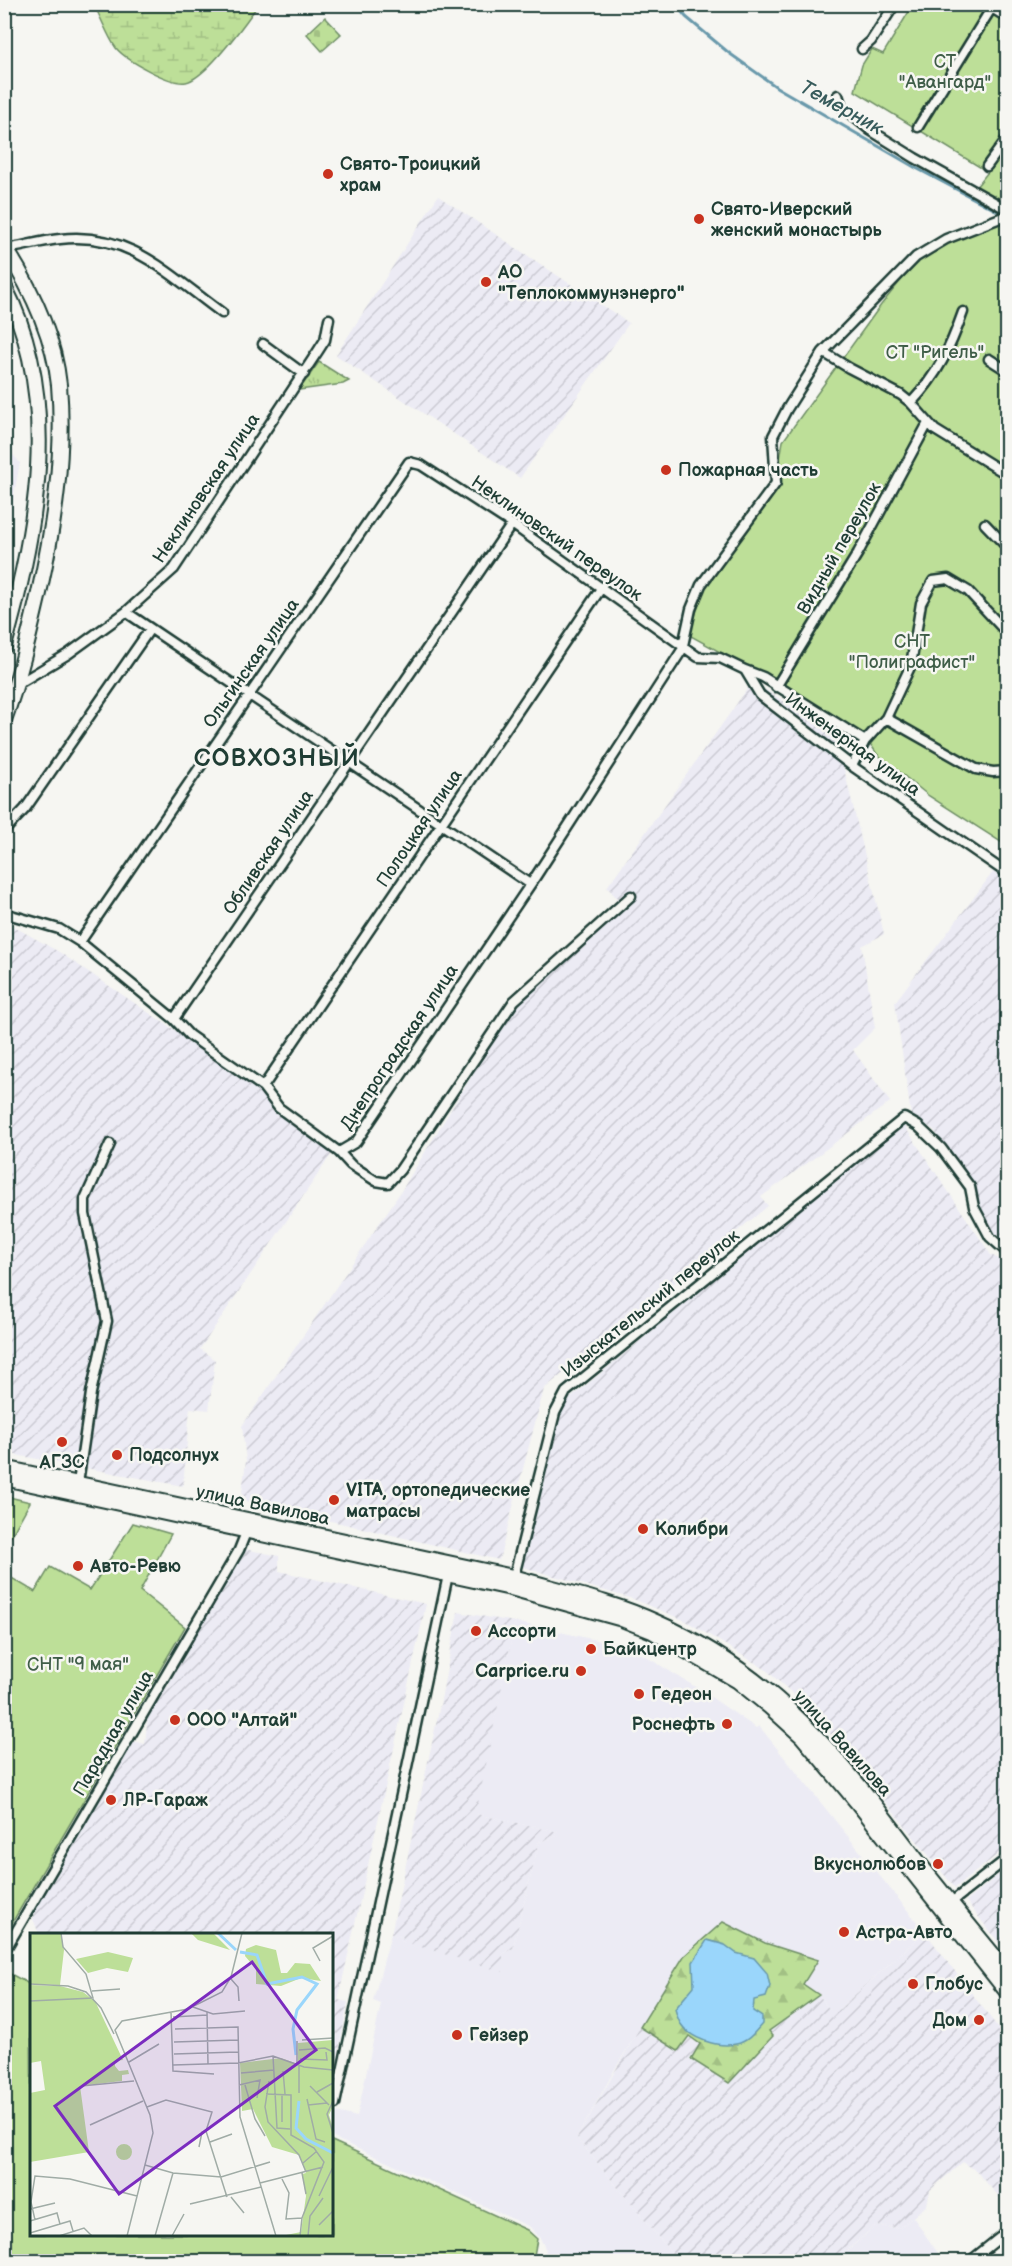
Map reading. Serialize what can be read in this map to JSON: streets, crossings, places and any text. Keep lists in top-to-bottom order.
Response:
{
  "streets": {
    "main road": ["улица Вавилова"],
    "street": [
      "Неклиновская улица",
      "Неклиновский переулок",
      "Видный переулок",
      "Ольгинская улица",
      "Инженерная улица",
      "Полоцкая улица",
      "Обливская улица",
      "Днепроградская улица",
      "Изыскательский переулок",
      "Парадная улица"
    ]
  },
  "crossings": [
    ["Неклиновский переулок", "Ольгинская улица"],
    ["Неклиновский переулок", "Полоцкая улица"],
    ["Неклиновский переулок", "Обливская улица"],
    ["Неклиновский переулок", "Днепроградская улица"],
    ["Изыскательский переулок", "улица Вавилова"],
    ["улица Вавилова", "Парадная улица"]
  ],
  "districts": ["СОВХОЗНЫЙ"],
  "water": ["Темерник"],
  "parks": [
    "СТ \"Авангард\"",
    "СТ \"Ригель\"",
    "СНТ \"Полиграфист\"",
    "СНТ \"9 мая\""
  ],
  "places": [
    "Свято-Троицкий храм",
    "Свято-Иверский женский монастырь",
    "АО \"Теплокоммунэнерго\"",
    "Пожарная часть",
    "АГЗС",
    "Подсолнух",
    "VITA, ортопедические матрасы",
    "Колибри",
    "Авто-Ревю",
    "Ассорти",
    "Байкцентр",
    "Carprice.ru",
    "Гедеон",
    "ООО \"Алтай\"",
    "Роснефть",
    "ЛР-Гараж",
    "Вкуснолюбов",
    "Астра-Авто",
    "Глобус",
    "Дом",
    "Гейзер"
  ]
}
